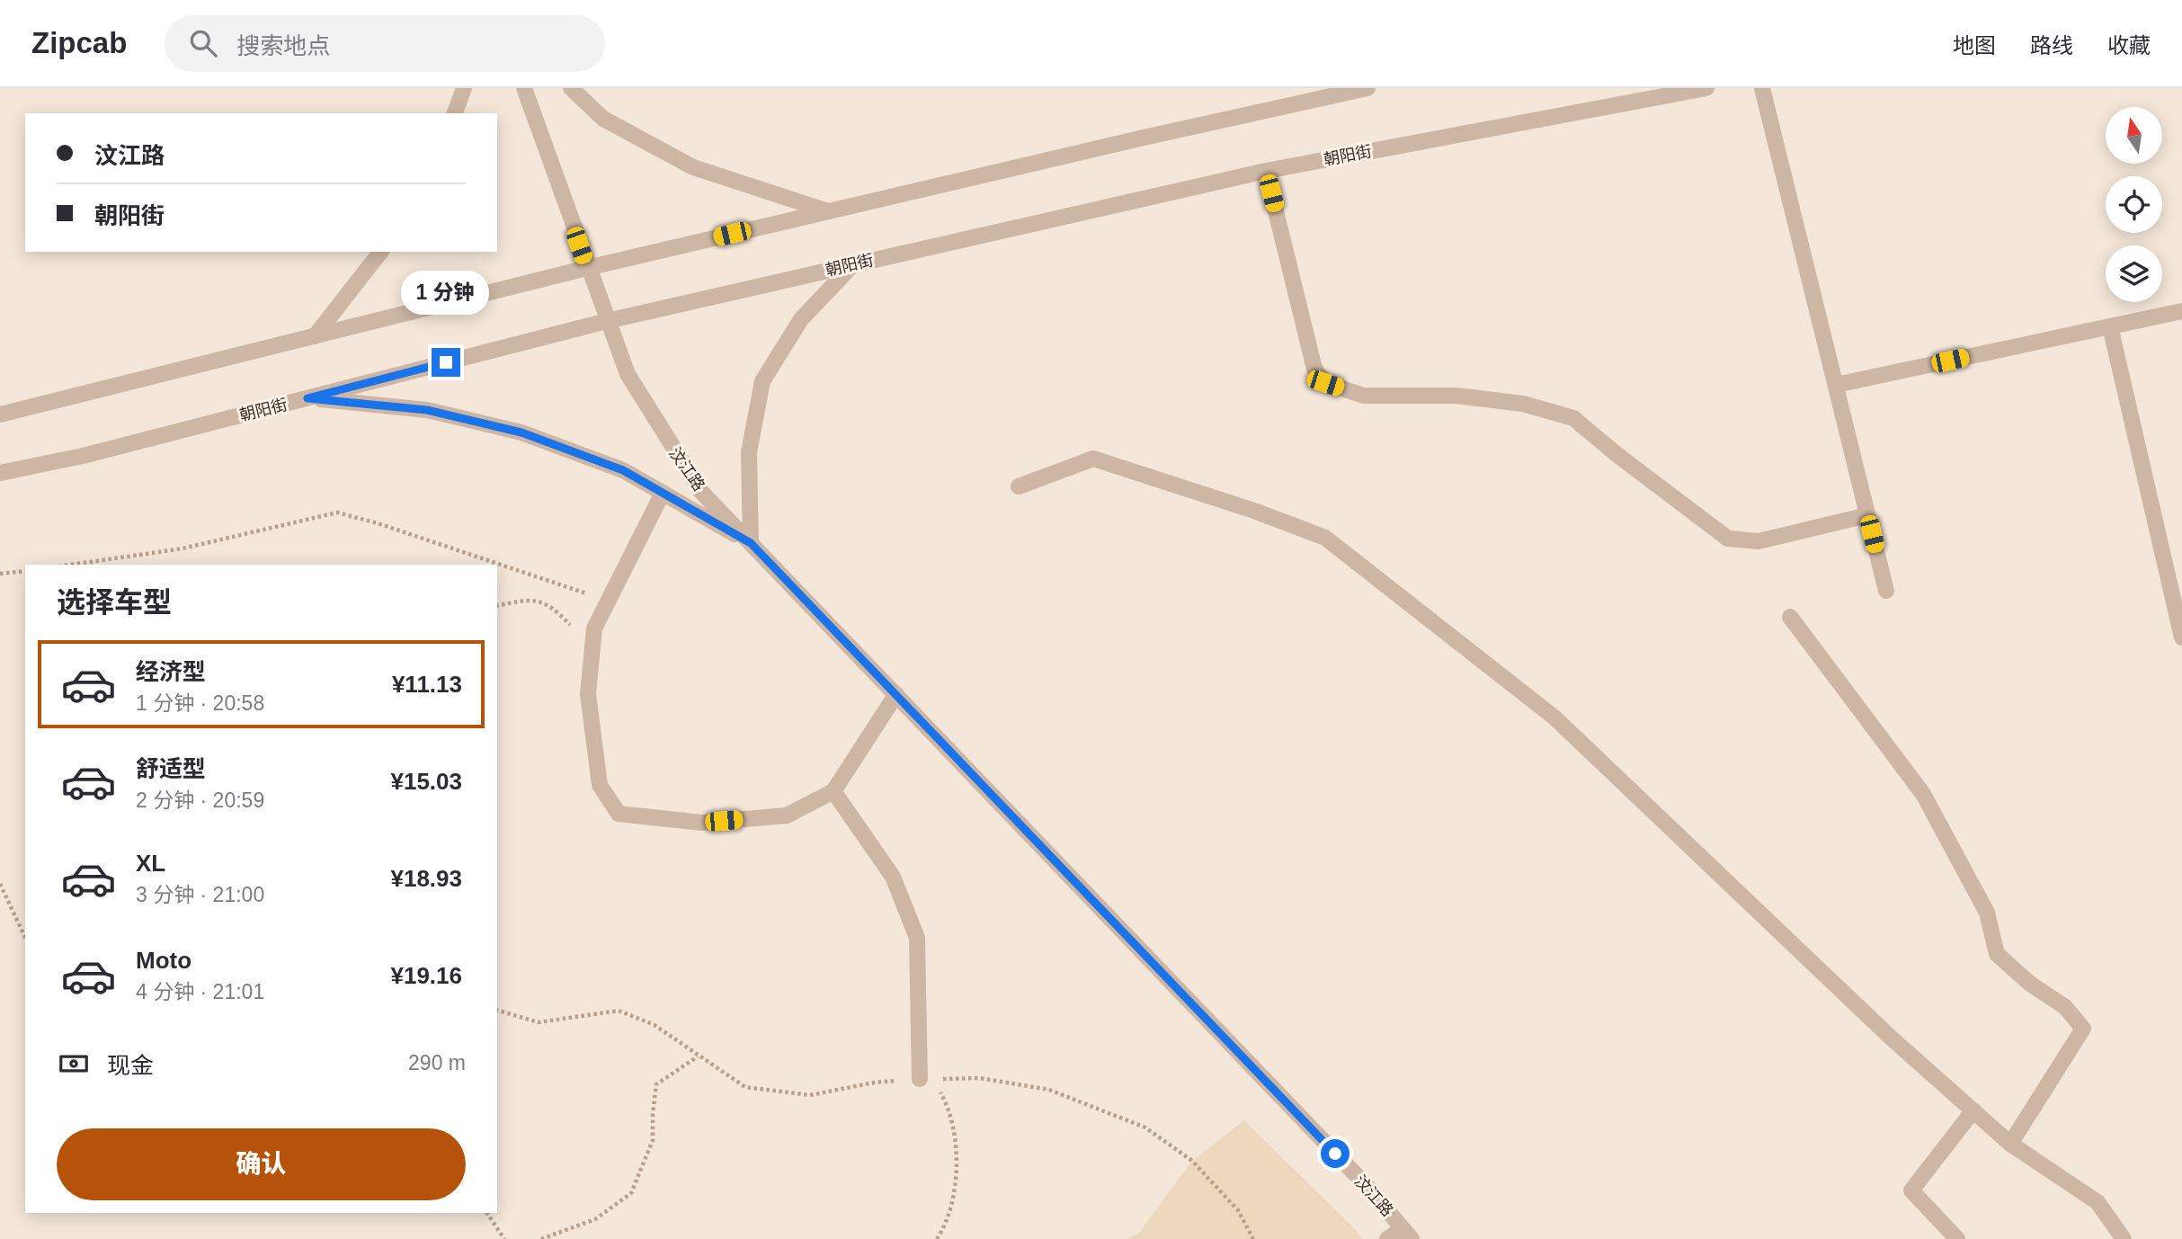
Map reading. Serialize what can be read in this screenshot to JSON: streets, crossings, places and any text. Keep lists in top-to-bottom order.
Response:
{
  "streets": {
    "street": ["朝阳街", "汶江路"]
  },
  "crossings": [
    ["朝阳街", "汶江路"]
  ],
  "north": "top",
  "page": {
    "header": "Zipcab",
    "search": "搜索地点",
    "nav": ["地图", "路线", "收藏"],
    "banner": ["汶江路", "朝阳街"],
    "bubble": "1 分钟",
    "heading": "选择车型",
    "list": [
      {
        "name": "经济型",
        "note": "1 分钟 · 20:58",
        "value": "¥11.13"
      },
      {
        "name": "舒适型",
        "note": "2 分钟 · 20:59",
        "value": "¥15.03"
      },
      {
        "name": "XL",
        "note": "3 分钟 · 21:00",
        "value": "¥18.93"
      },
      {
        "name": "Moto",
        "note": "4 分钟 · 21:01",
        "value": "¥19.16"
      }
    ],
    "pay": ["现金", "290 m"],
    "buttons": "确认"
  }
}
